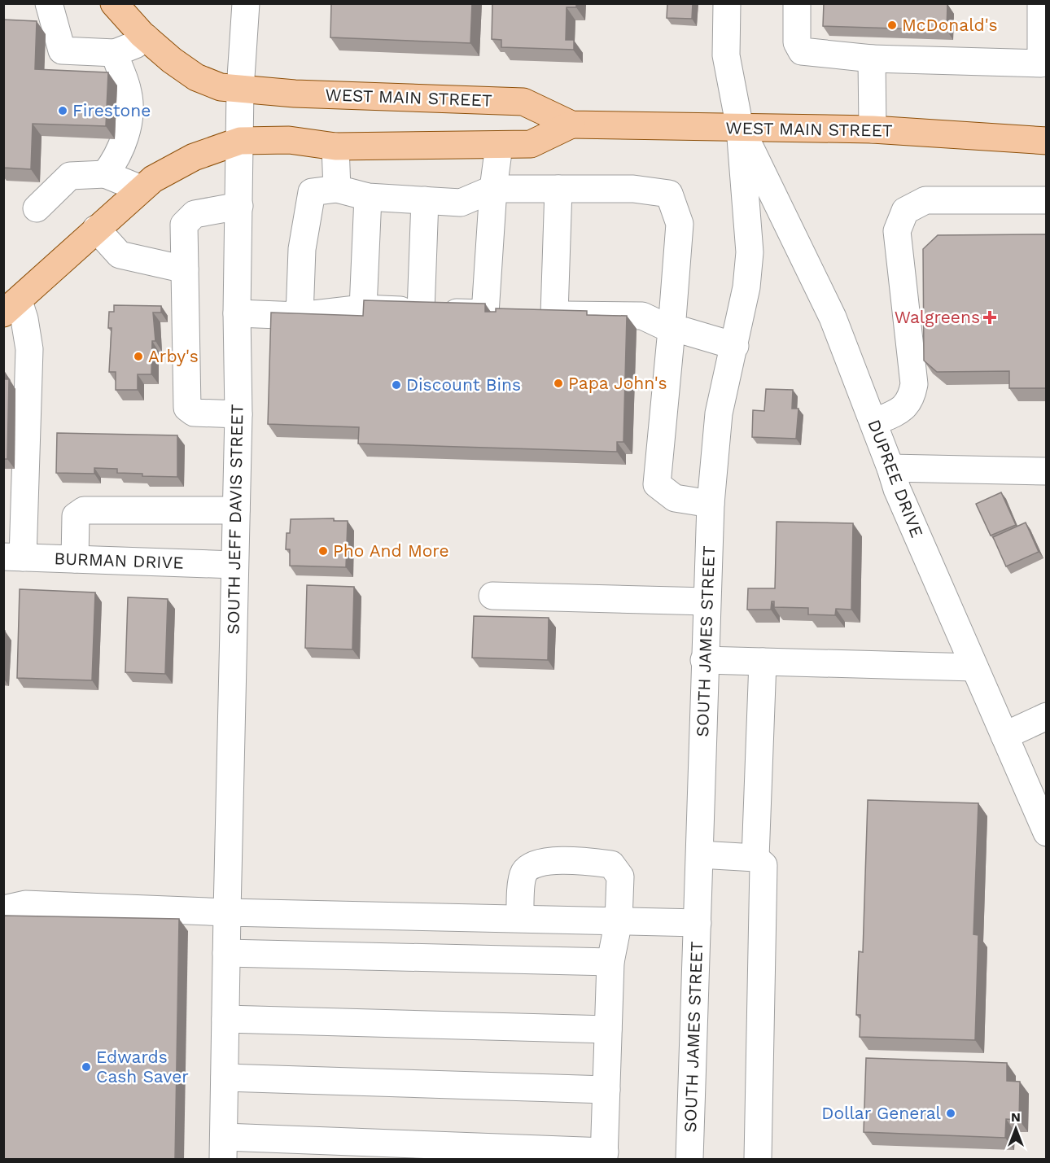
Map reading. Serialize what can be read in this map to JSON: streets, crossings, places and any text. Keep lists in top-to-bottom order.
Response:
{
  "streets": {
    "main road": ["WEST MAIN STREET"],
    "street": [
      "DUPREE DRIVE",
      "SOUTH JEFF DAVIS STREET",
      "BURMAN DRIVE",
      "SOUTH JAMES STREET"
    ]
  },
  "crossings": [
    ["WEST MAIN STREET", "DUPREE DRIVE"],
    ["WEST MAIN STREET", "SOUTH JEFF DAVIS STREET"],
    ["WEST MAIN STREET", "SOUTH JAMES STREET"],
    ["DUPREE DRIVE", "SOUTH JAMES STREET"],
    ["SOUTH JEFF DAVIS STREET", "BURMAN DRIVE"]
  ],
  "places": {
    "other": [
      "McDonald's",
      "Firestone",
      "Arby's",
      "Papa John's",
      "Discount Bins",
      "Pho And More",
      "Edwards Cash Saver",
      "Dollar General"
    ],
    "health": ["Walgreens"]
  },
  "north": "top"
}
